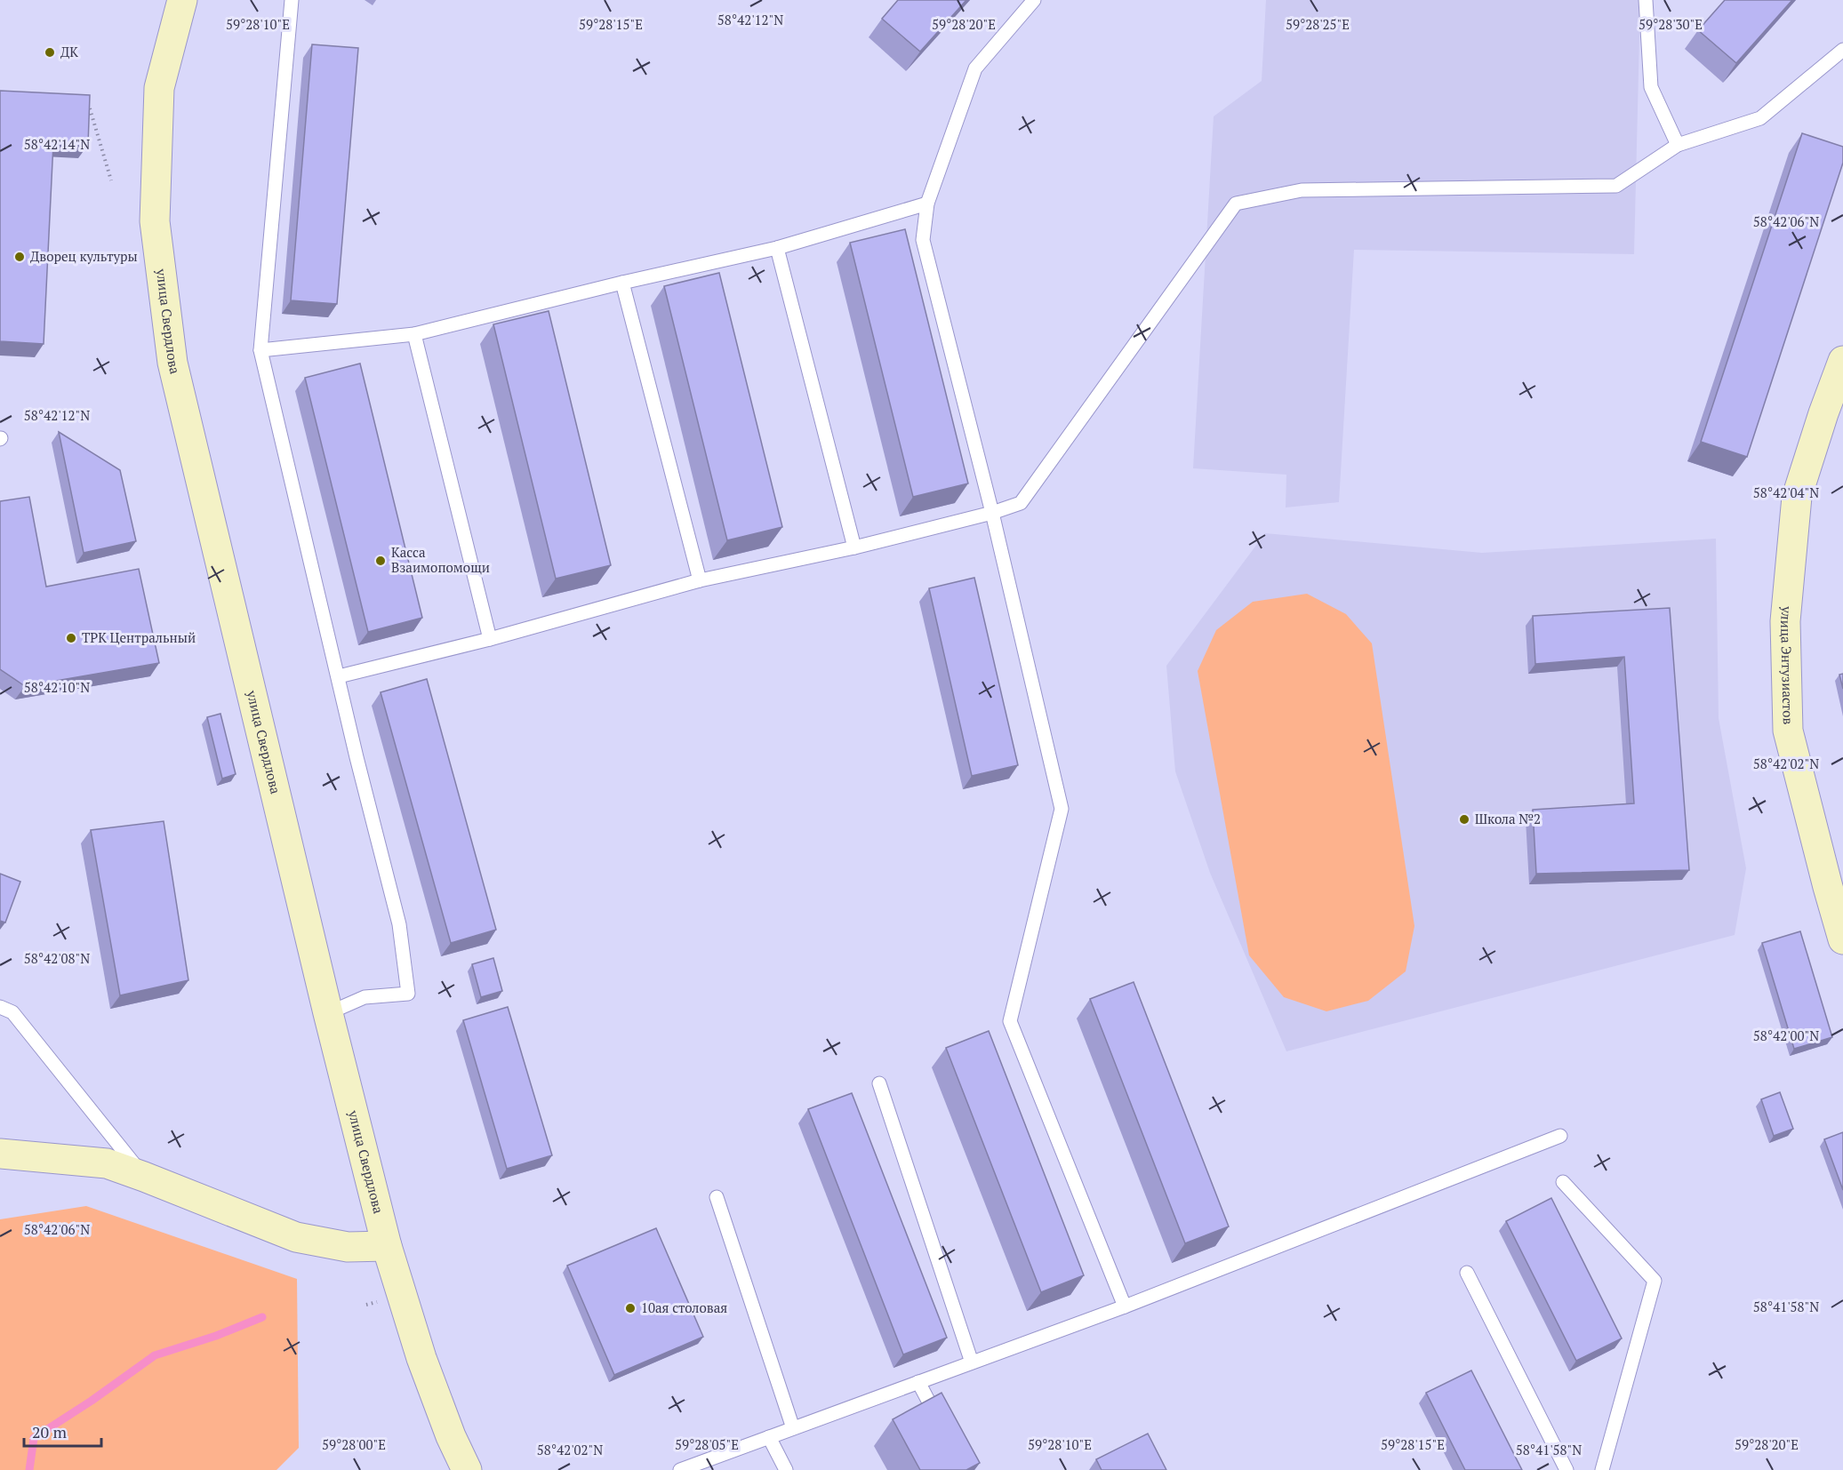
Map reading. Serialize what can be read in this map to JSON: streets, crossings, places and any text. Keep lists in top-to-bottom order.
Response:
{
  "streets": {
    "main road": ["улица Свердлова", "улица Энтузиастов"]
  },
  "places": [
    "ДК",
    "Дворец культуры",
    "Касса Взаимопомощи",
    "ТРК Центральный",
    "Школа №2",
    "10ая столовая"
  ],
  "scale_bar": "20 m",
  "coordinates": [
    "58°42'12\"N",
    "59°28'10\"E",
    "59°28'15\"E",
    "59°28'20\"E",
    "59°28'25\"E",
    "59°28'30\"E",
    "58°42'14\"N",
    "58°42'06\"N",
    "58°42'04\"N",
    "58°42'10\"N",
    "58°42'02\"N",
    "58°42'08\"N",
    "58°42'00\"N",
    "58°41'58\"N",
    "59°28'00\"E",
    "59°28'05\"E"
  ]
}
